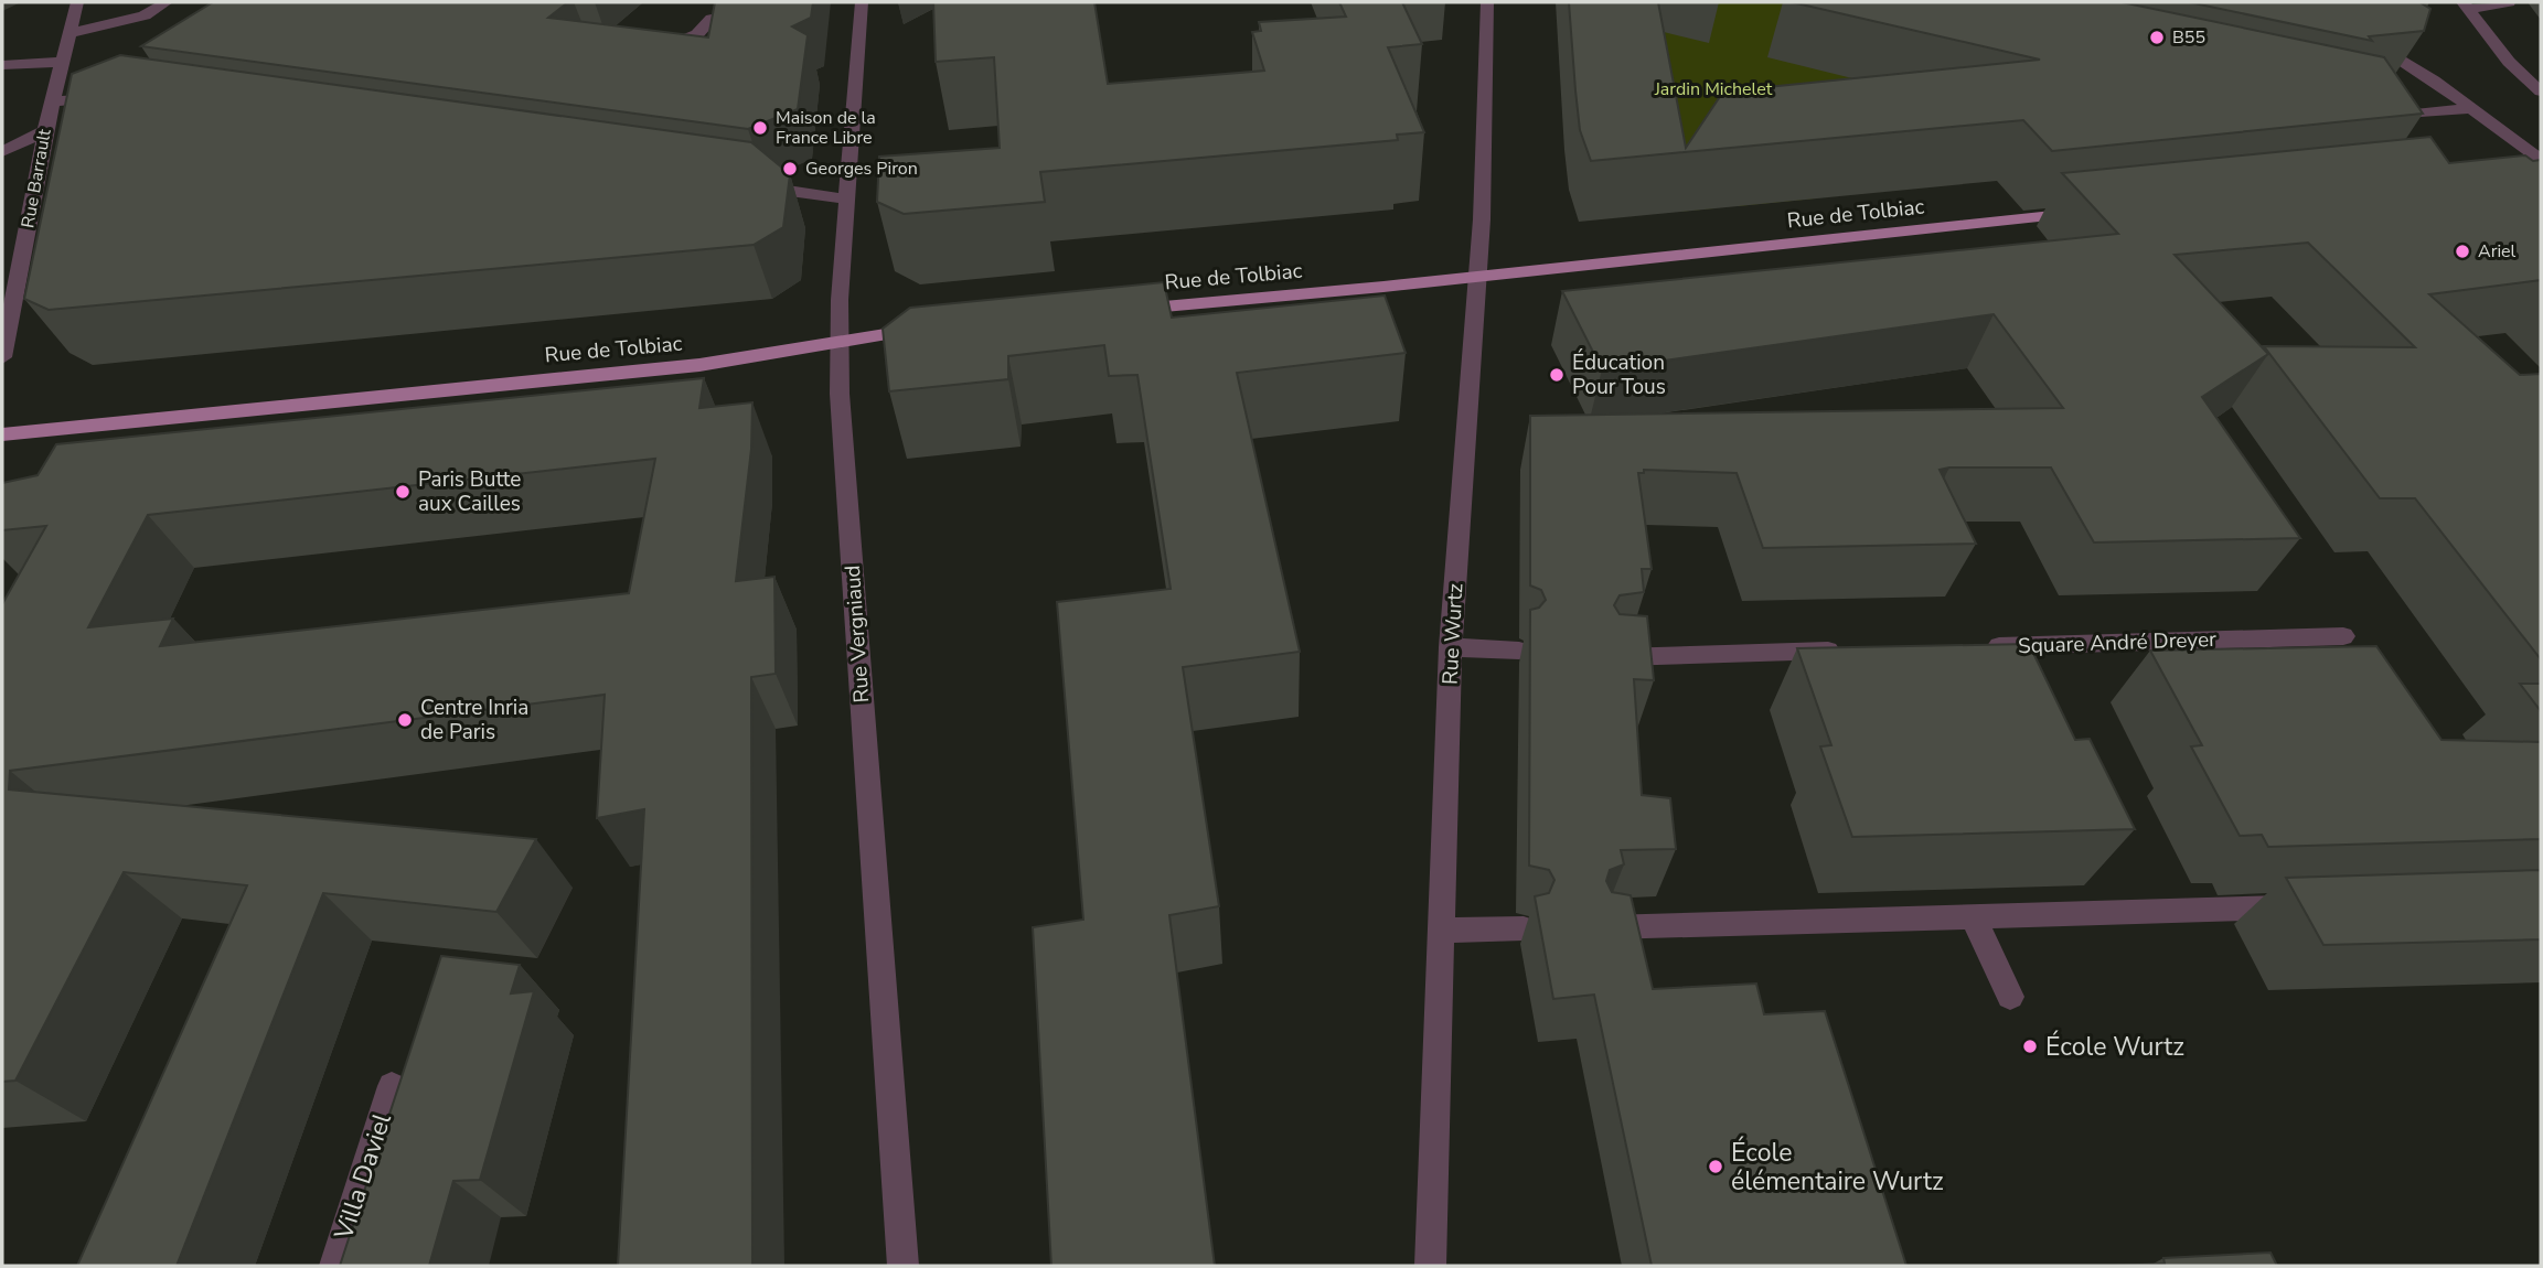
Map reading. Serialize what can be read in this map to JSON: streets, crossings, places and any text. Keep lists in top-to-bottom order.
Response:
{
  "streets": {
    "main road": ["Rue de Tolbiac"],
    "street": [
      "Rue Barrault",
      "Rue Vergniaud",
      "Rue Wurtz",
      "Square André Dreyer",
      "Villa Daviel"
    ]
  },
  "crossings": [
    ["Rue de Tolbiac", "Rue Vergniaud"],
    ["Rue de Tolbiac", "Rue Wurtz"]
  ],
  "parks": ["Jardin Michelet"],
  "places": [
    "B55",
    "Maison de la France Libre",
    "Georges Piron",
    "Ariel",
    "Éducation Pour Tous",
    "Paris Butte aux Cailles",
    "Centre Inria de Paris",
    "École Wurtz",
    "École élémentaire Wurtz"
  ]
}
